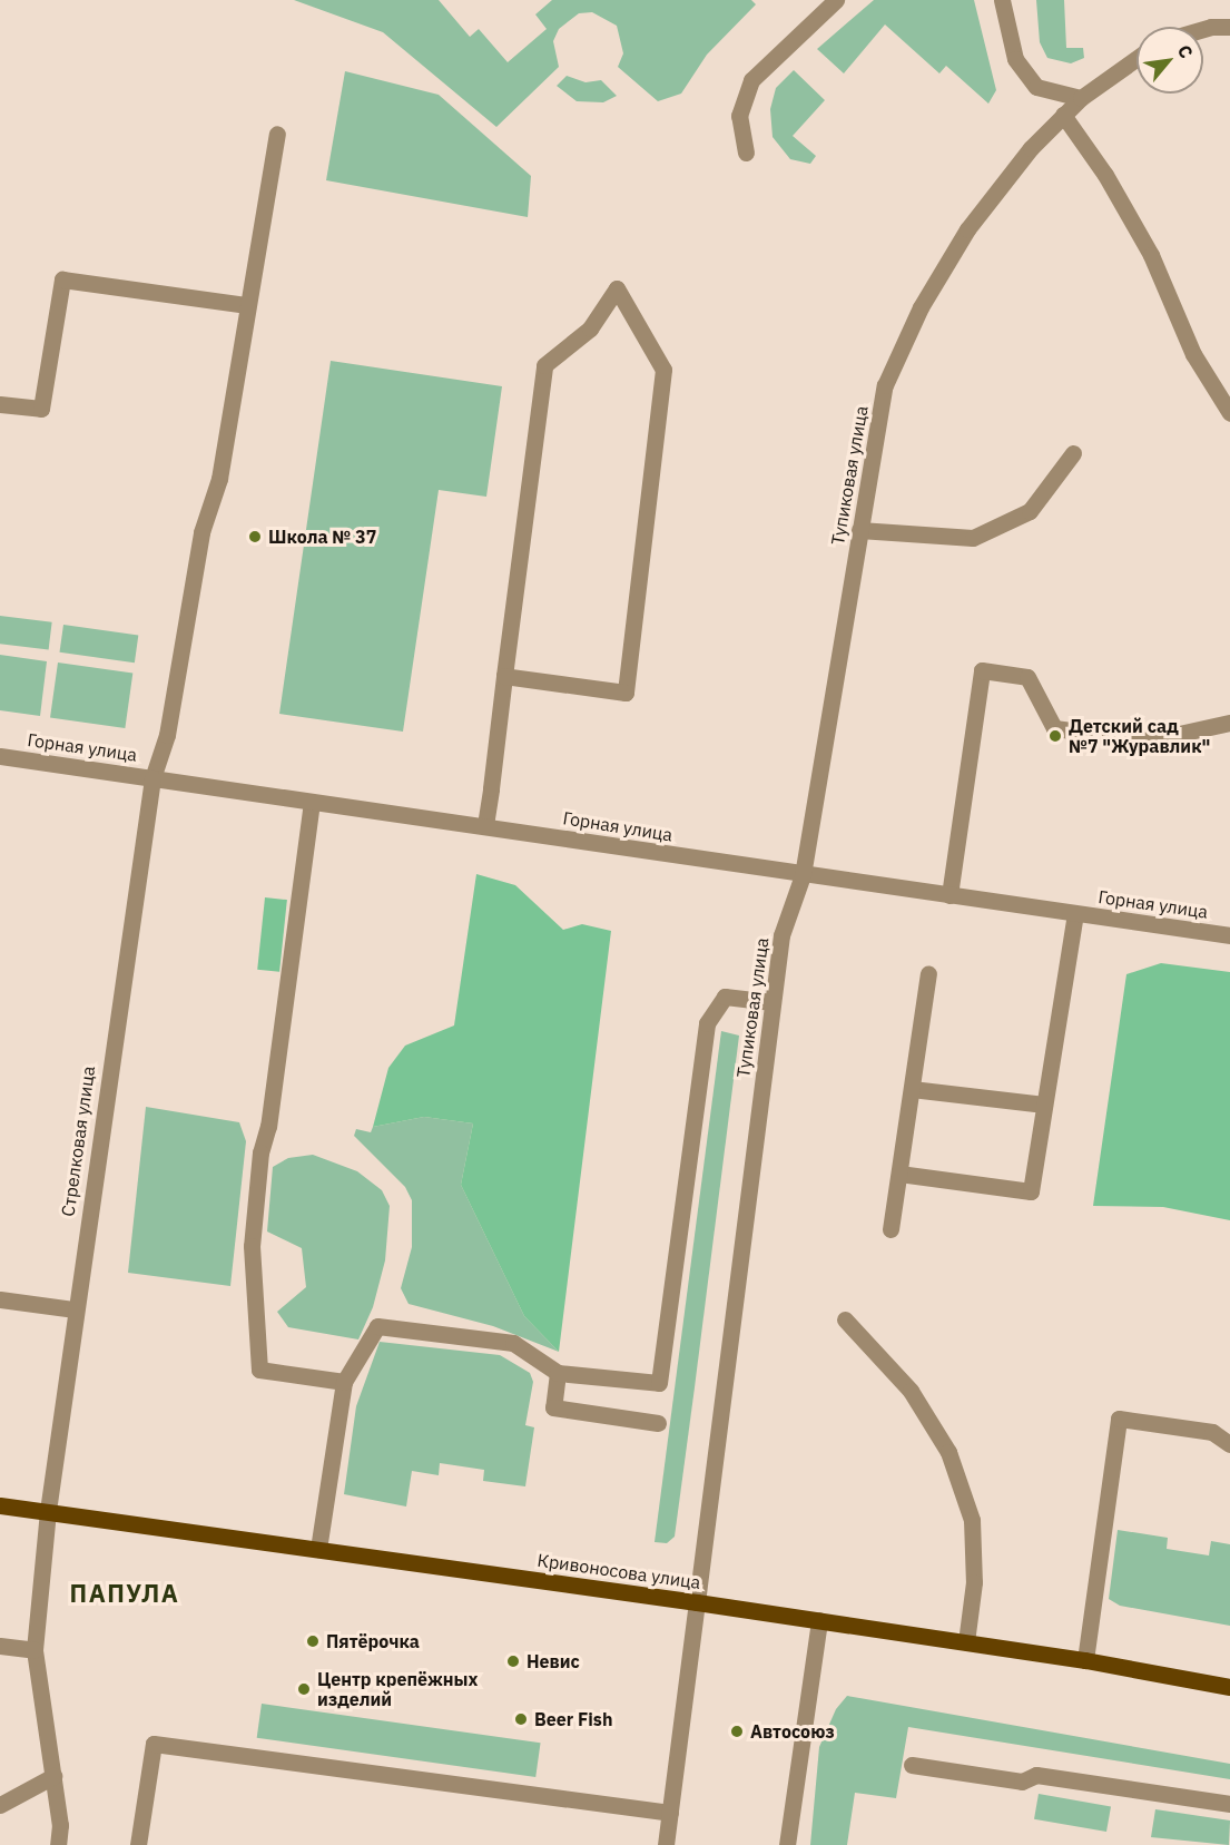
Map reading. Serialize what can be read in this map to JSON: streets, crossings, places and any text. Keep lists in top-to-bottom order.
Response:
{
  "streets": {
    "main road": ["Кривоносова улица"],
    "street": ["Тупиковая улица", "Горная улица", "Стрелковая улица"]
  },
  "crossings": [
    ["Тупиковая улица", "Горная улица"],
    ["Тупиковая улица", "Кривоносова улица"],
    ["Горная улица", "Стрелковая улица"],
    ["Стрелковая улица", "Кривоносова улица"]
  ],
  "districts": ["ПАПУЛА"],
  "places": [
    "Школа № 37",
    "Детский сад №7 \"Журавлик\"",
    "Пятёрочка",
    "Невис",
    "Центр крепёжных изделий",
    "Beer Fish",
    "Автосоюз"
  ],
  "north": "top right"
}
